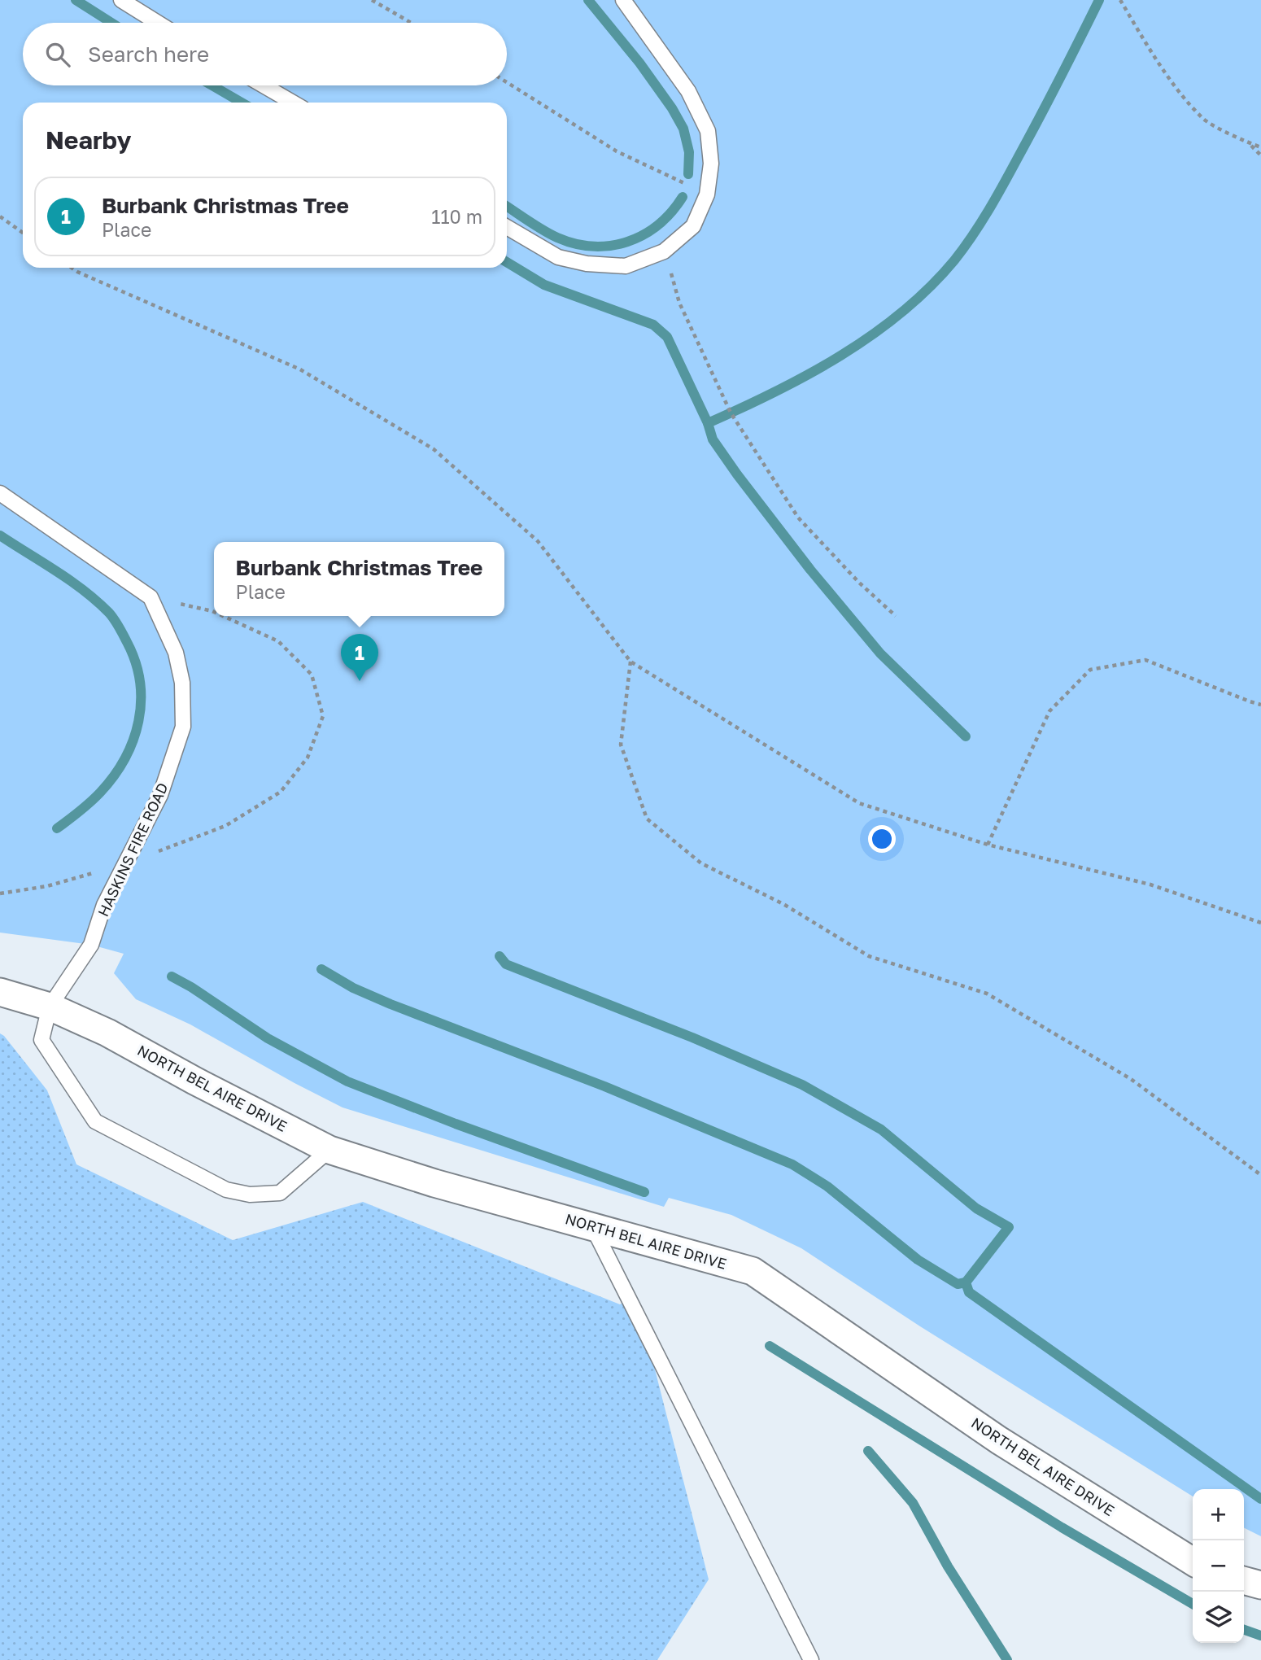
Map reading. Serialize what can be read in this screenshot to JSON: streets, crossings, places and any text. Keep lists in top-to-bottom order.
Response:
{
  "streets": {
    "street": ["NORTH BEL AIRE DRIVE"],
    "lane": ["HASKINS FIRE ROAD"]
  },
  "crossings": [
    ["HASKINS FIRE ROAD", "NORTH BEL AIRE DRIVE"]
  ],
  "page": {
    "search": "Search here",
    "heading": "Nearby",
    "list": [
      {
        "mark": "1",
        "name": "Burbank Christmas Tree",
        "note": "Place",
        "value": "110 m"
      }
    ],
    "popup": ["Burbank Christmas Tree", "Place"],
    "pins": "1",
    "map_buttons": ["+", "−"]
  }
}
